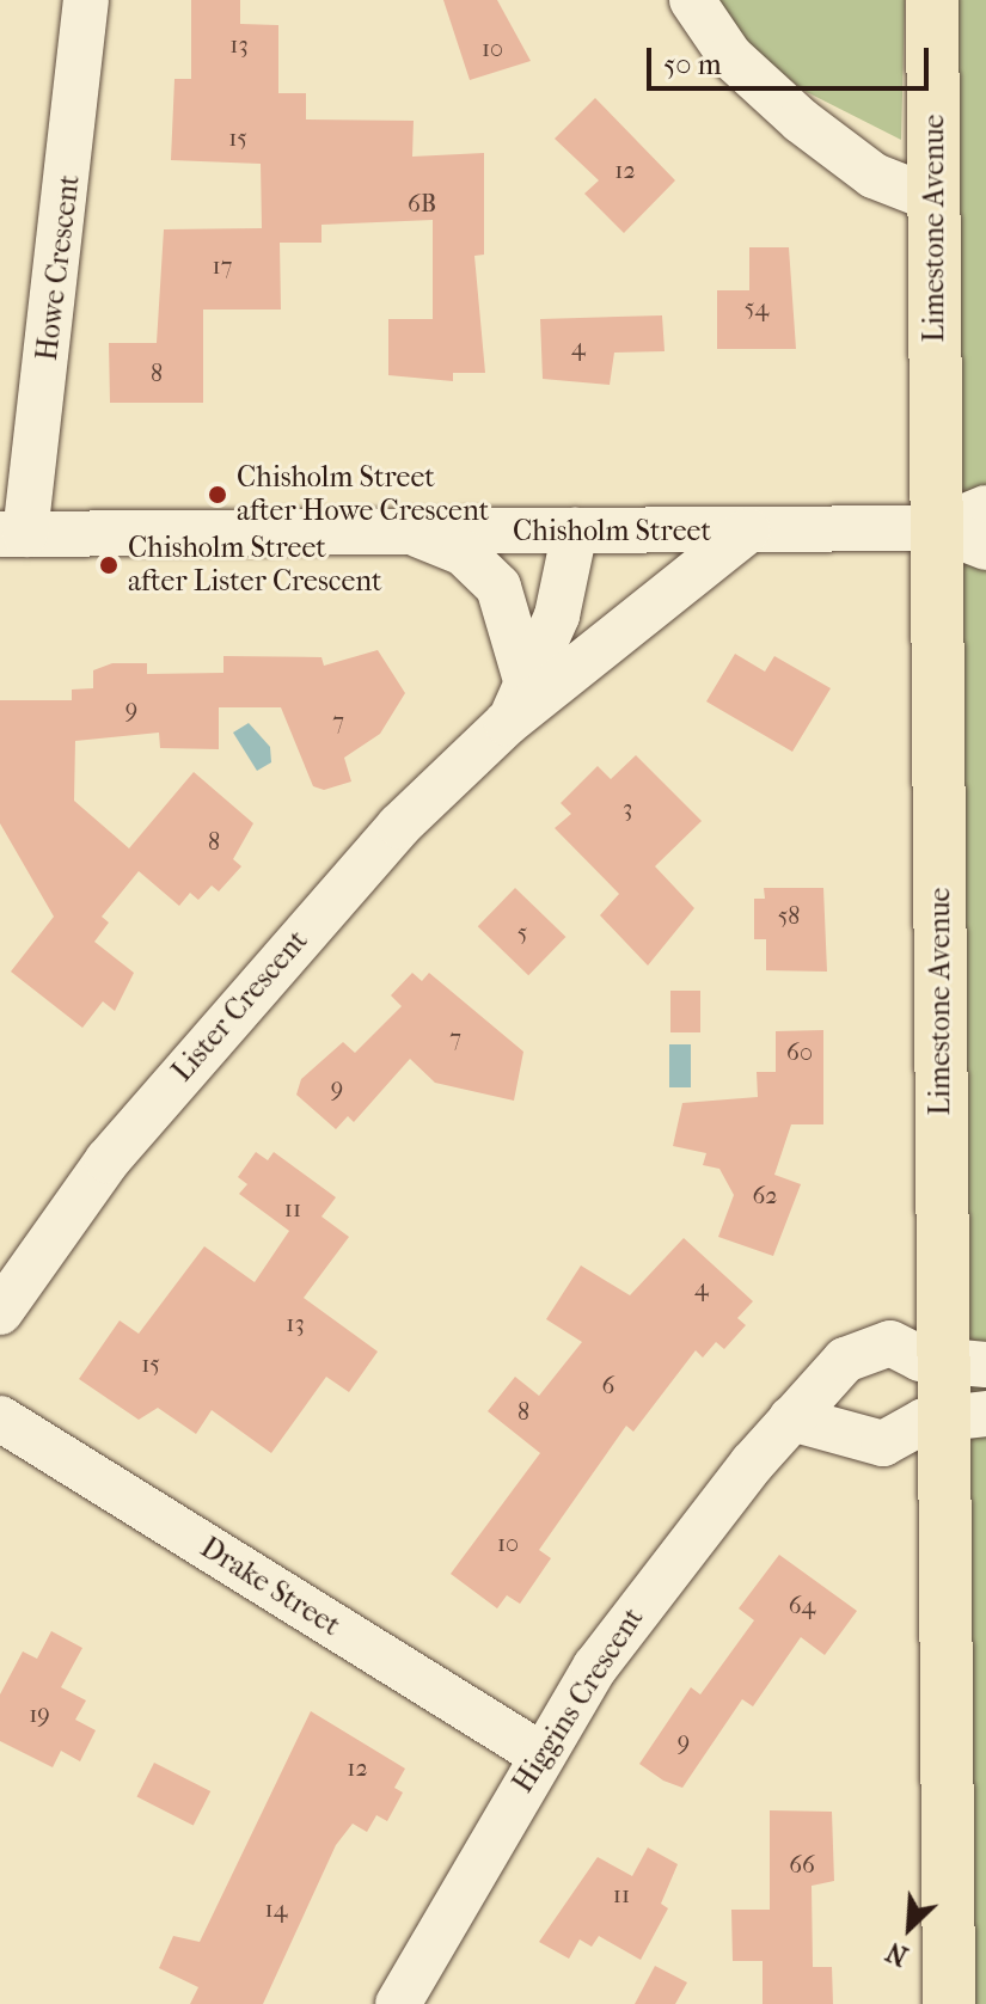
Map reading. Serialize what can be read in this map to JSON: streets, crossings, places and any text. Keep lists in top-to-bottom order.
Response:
{
  "streets": {
    "main road": ["Limestone Avenue"],
    "street": [
      "Howe Crescent",
      "Chisholm Street",
      "Lister Crescent",
      "Drake Street",
      "Higgins Crescent"
    ]
  },
  "crossings": [
    ["Limestone Avenue", "Chisholm Street"],
    ["Limestone Avenue", "Higgins Crescent"],
    ["Howe Crescent", "Chisholm Street"],
    ["Chisholm Street", "Lister Crescent"],
    ["Drake Street", "Higgins Crescent"]
  ],
  "places": ["Chisholm Street after Howe Crescent", "Chisholm Street after Lister Crescent"],
  "house_numbers": [
    "13",
    "10",
    "15",
    "12",
    "6B",
    "17",
    "54",
    "4",
    "8",
    "9",
    "7",
    "3",
    "8",
    "58",
    "5",
    "7",
    "60",
    "9",
    "62",
    "11",
    "4",
    "13",
    "15",
    "6",
    "8",
    "10",
    "64",
    "19",
    "9",
    "12",
    "66",
    "11",
    "14"
  ],
  "scale_bar": "50 m",
  "north": "bottom left"
}
